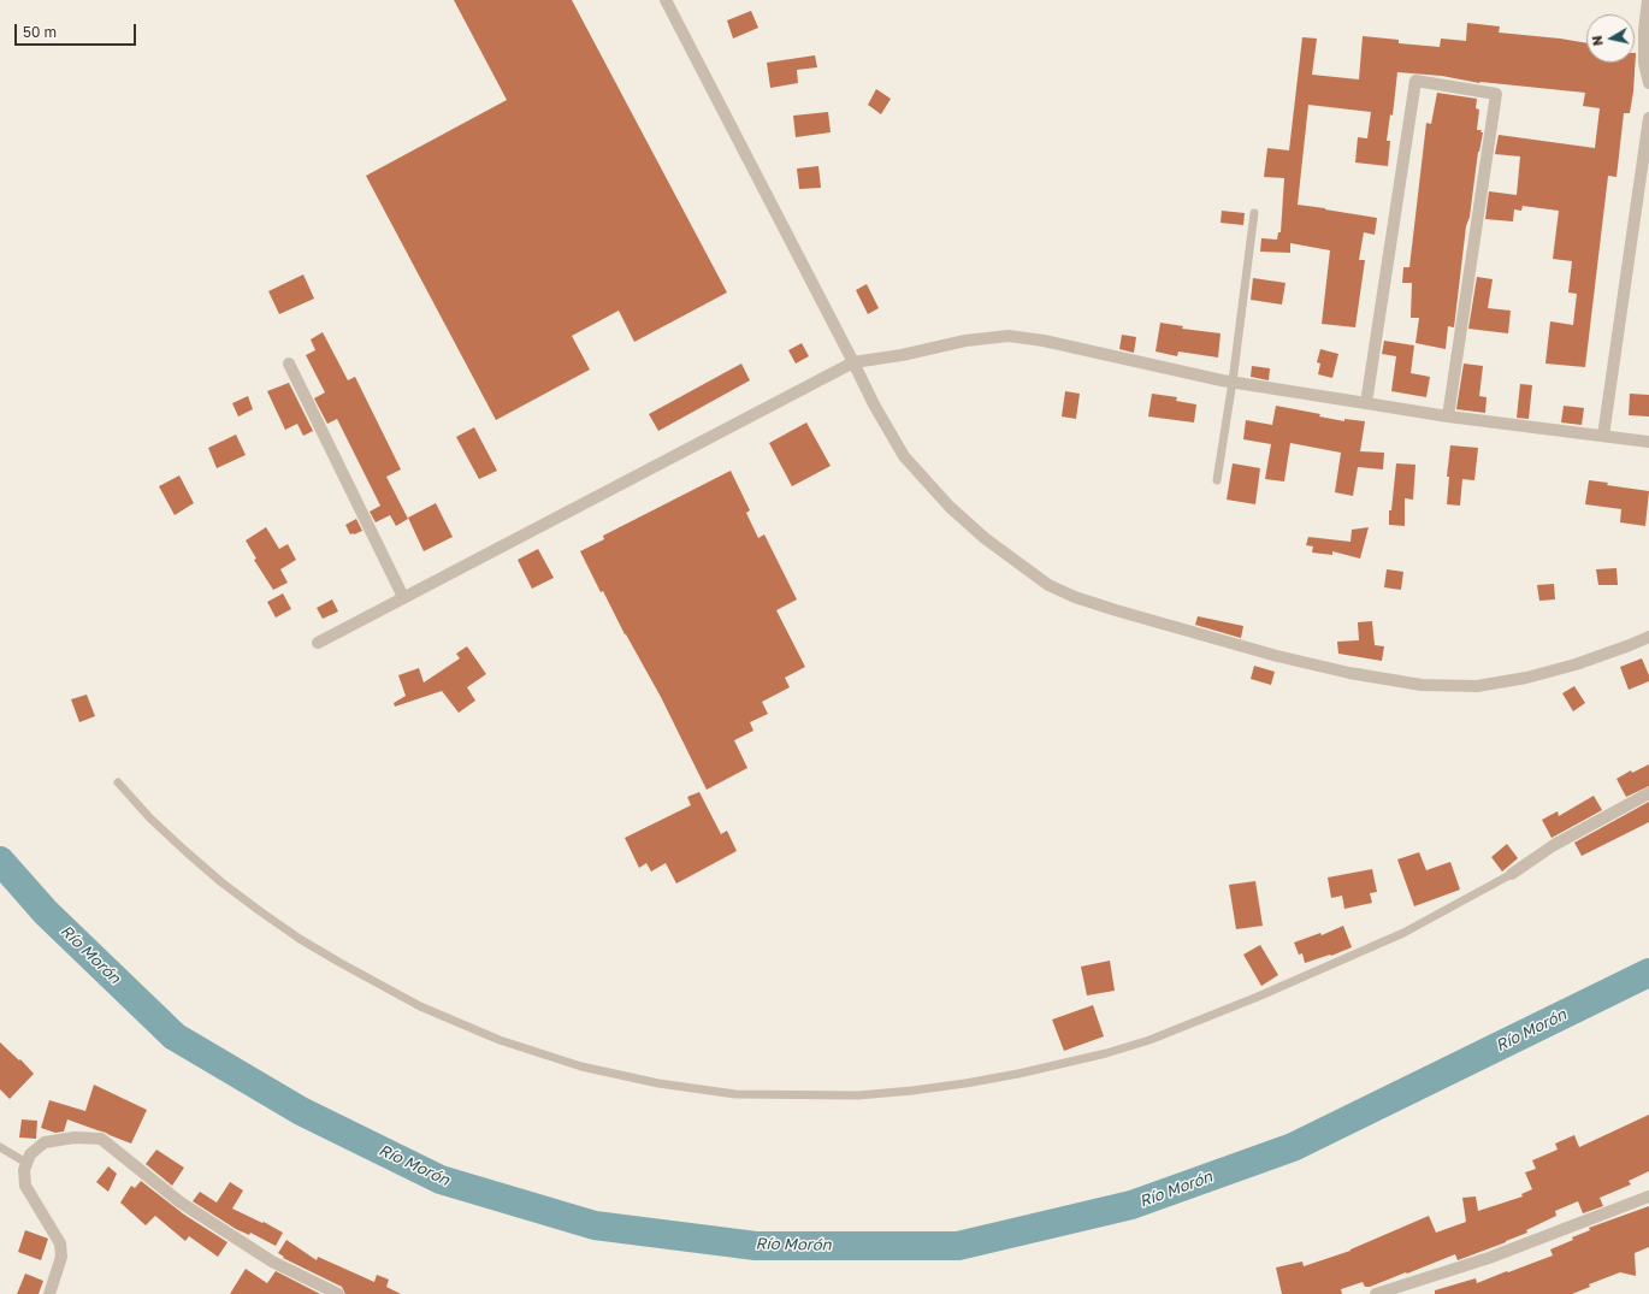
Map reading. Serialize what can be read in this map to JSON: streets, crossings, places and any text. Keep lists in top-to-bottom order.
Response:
{
  "water": ["Río Morón"],
  "scale_bar": "50 m",
  "north": "left"
}
